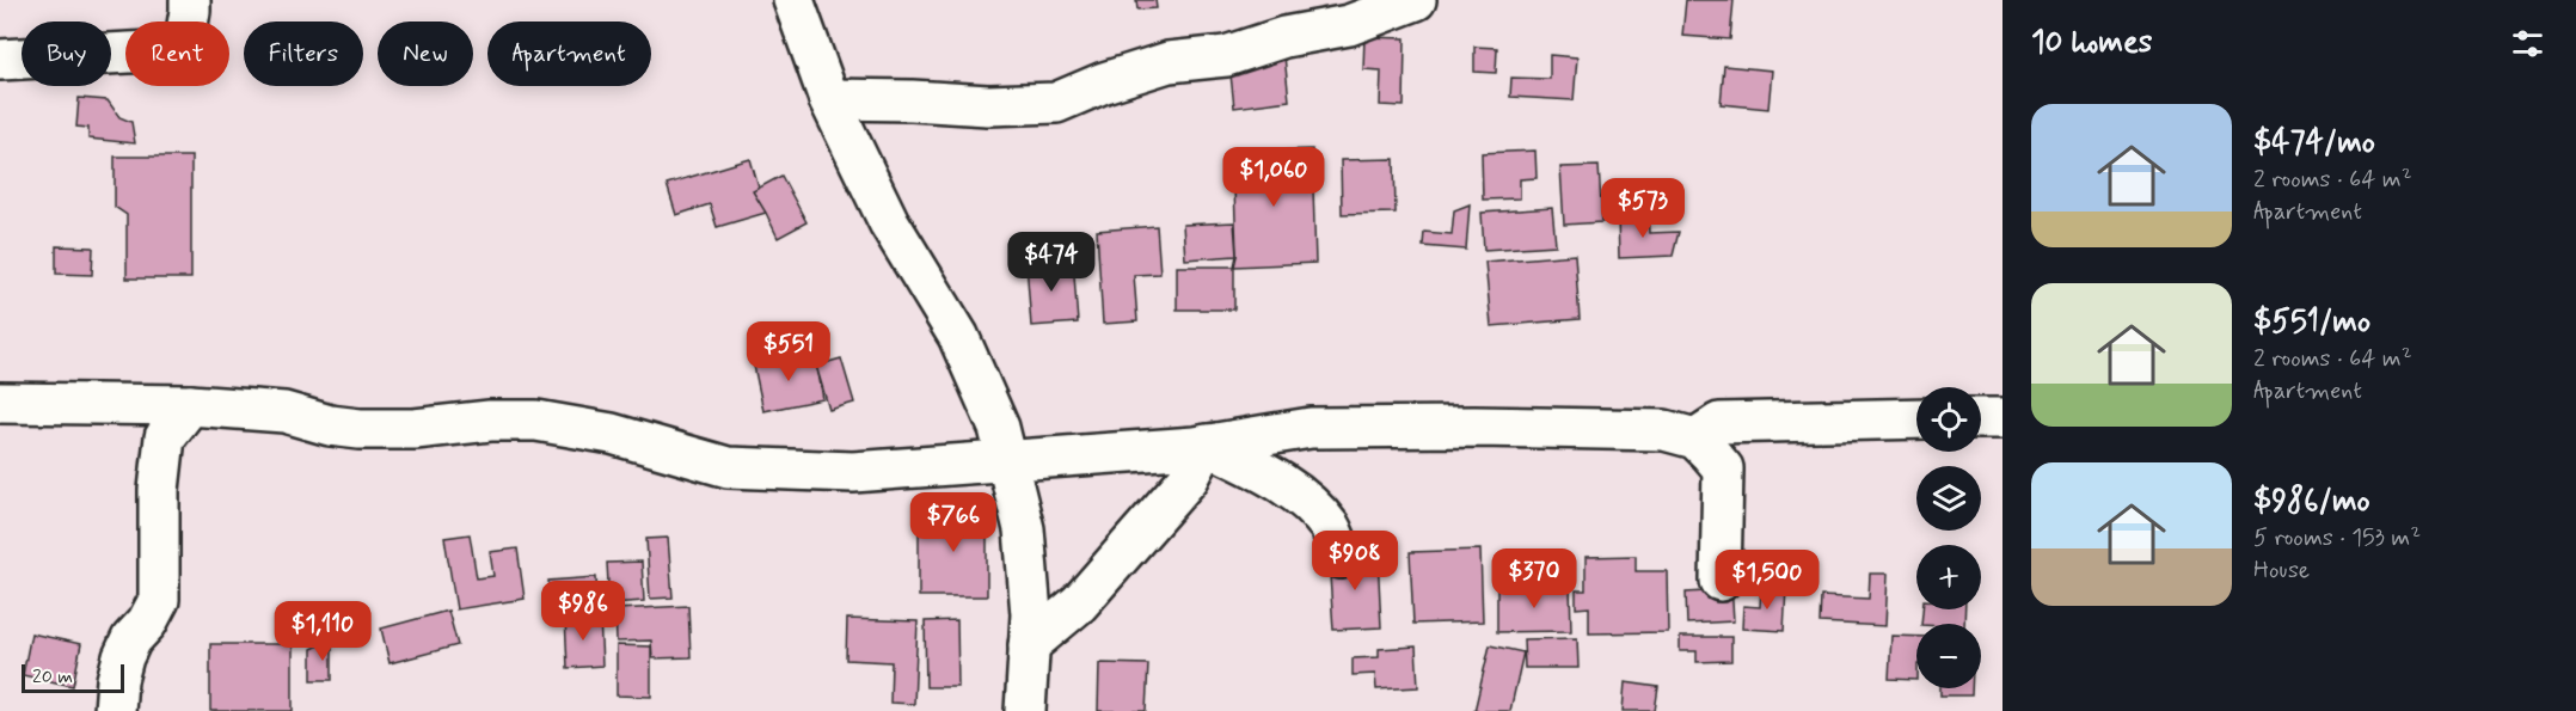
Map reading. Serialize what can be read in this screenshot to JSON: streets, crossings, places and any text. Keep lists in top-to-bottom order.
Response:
{
  "scale_bar": "20 m",
  "page": {
    "heading": "10 homes",
    "chip": [
      "Buy",
      "Rent",
      "Filters",
      "New",
      "Apartment"
    ],
    "list": [
      {
        "name": "$474/mo",
        "note": "2 rooms · 64 m² · Apartment"
      },
      {
        "name": "$551/mo",
        "note": "2 rooms · 64 m² · Apartment"
      },
      {
        "name": "$986/mo",
        "note": "5 rooms · 153 m² · House"
      }
    ],
    "price": [
      "$1,060",
      "$573",
      "$474",
      "$551",
      "$766",
      "$908",
      "$370",
      "$1,500",
      "$986",
      "$1,110"
    ],
    "map_buttons": ["+", "−"],
    "scale": "20 m"
  }
}
